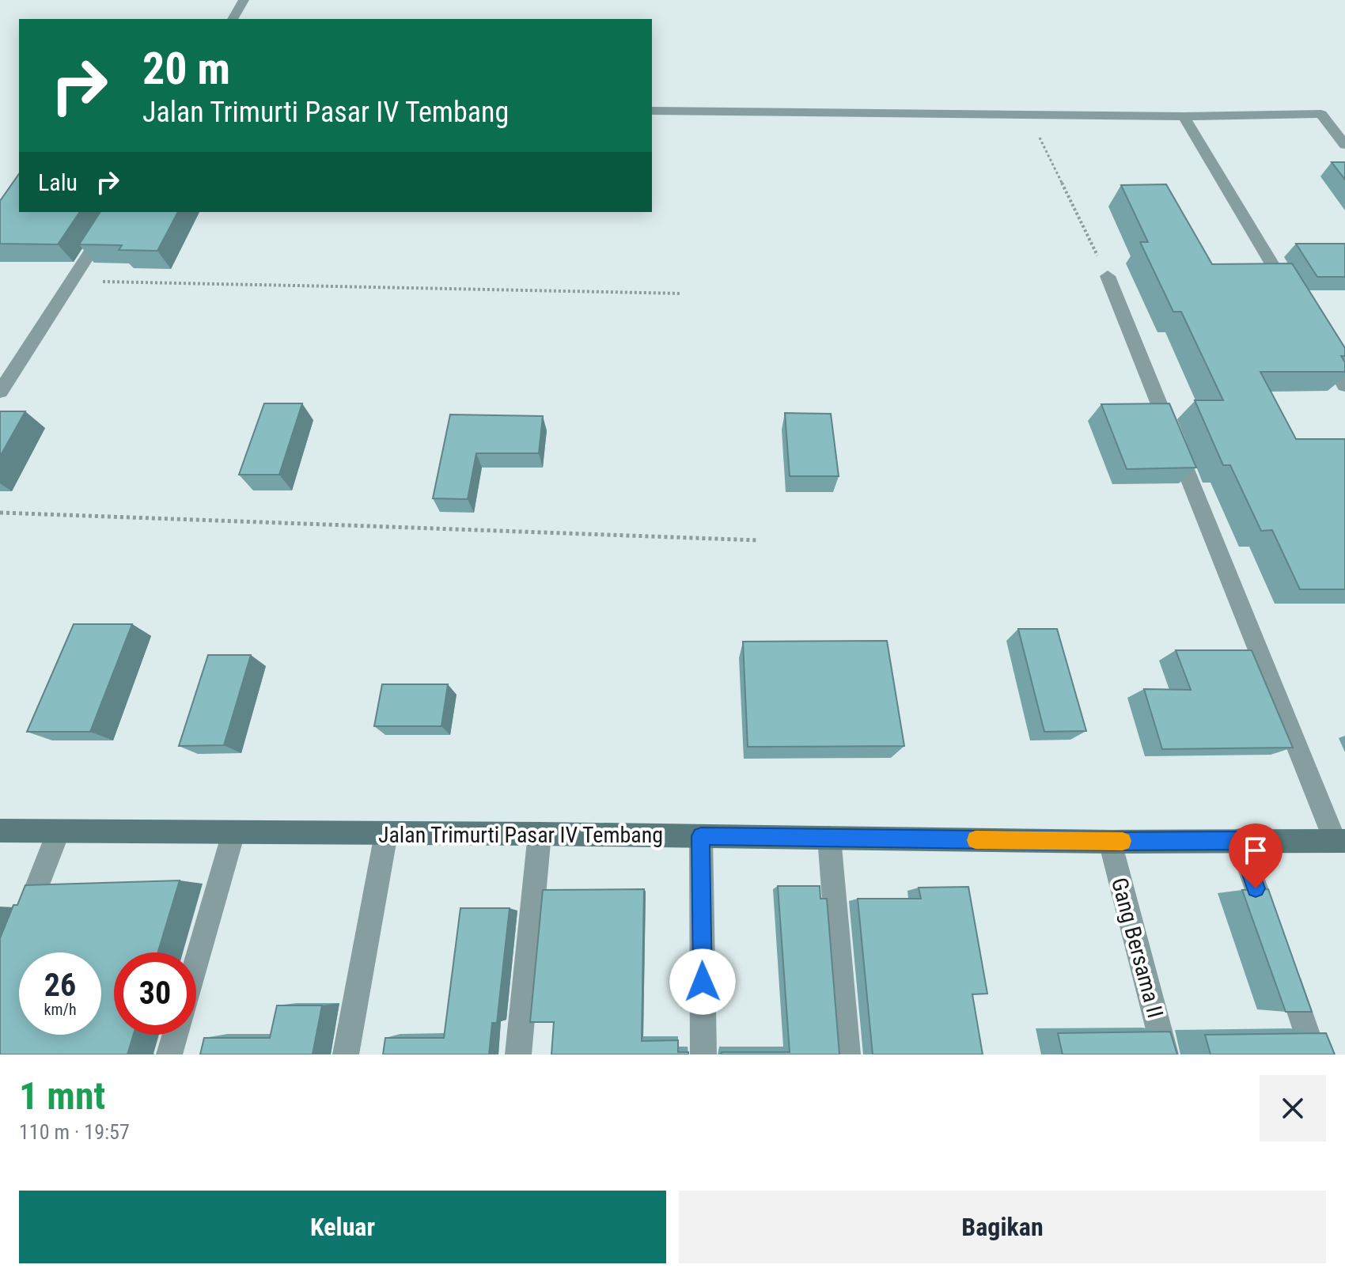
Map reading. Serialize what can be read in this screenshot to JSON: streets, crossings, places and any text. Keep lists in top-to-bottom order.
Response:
{
  "streets": {
    "street": ["Jalan Trimurti Pasar IV Tembang", "Gang Bersama II"]
  },
  "crossings": [
    ["Jalan Trimurti Pasar IV Tembang", "Gang Bersama II"]
  ],
  "page": {
    "turn": ["20 m", "Jalan Trimurti Pasar IV Tembang"],
    "then": "Lalu",
    "speed": "26 km/h",
    "limit": "30",
    "heading": ["1 mnt", "110 m · 19:57"],
    "buttons": ["Keluar", "Bagikan"]
  }
}
